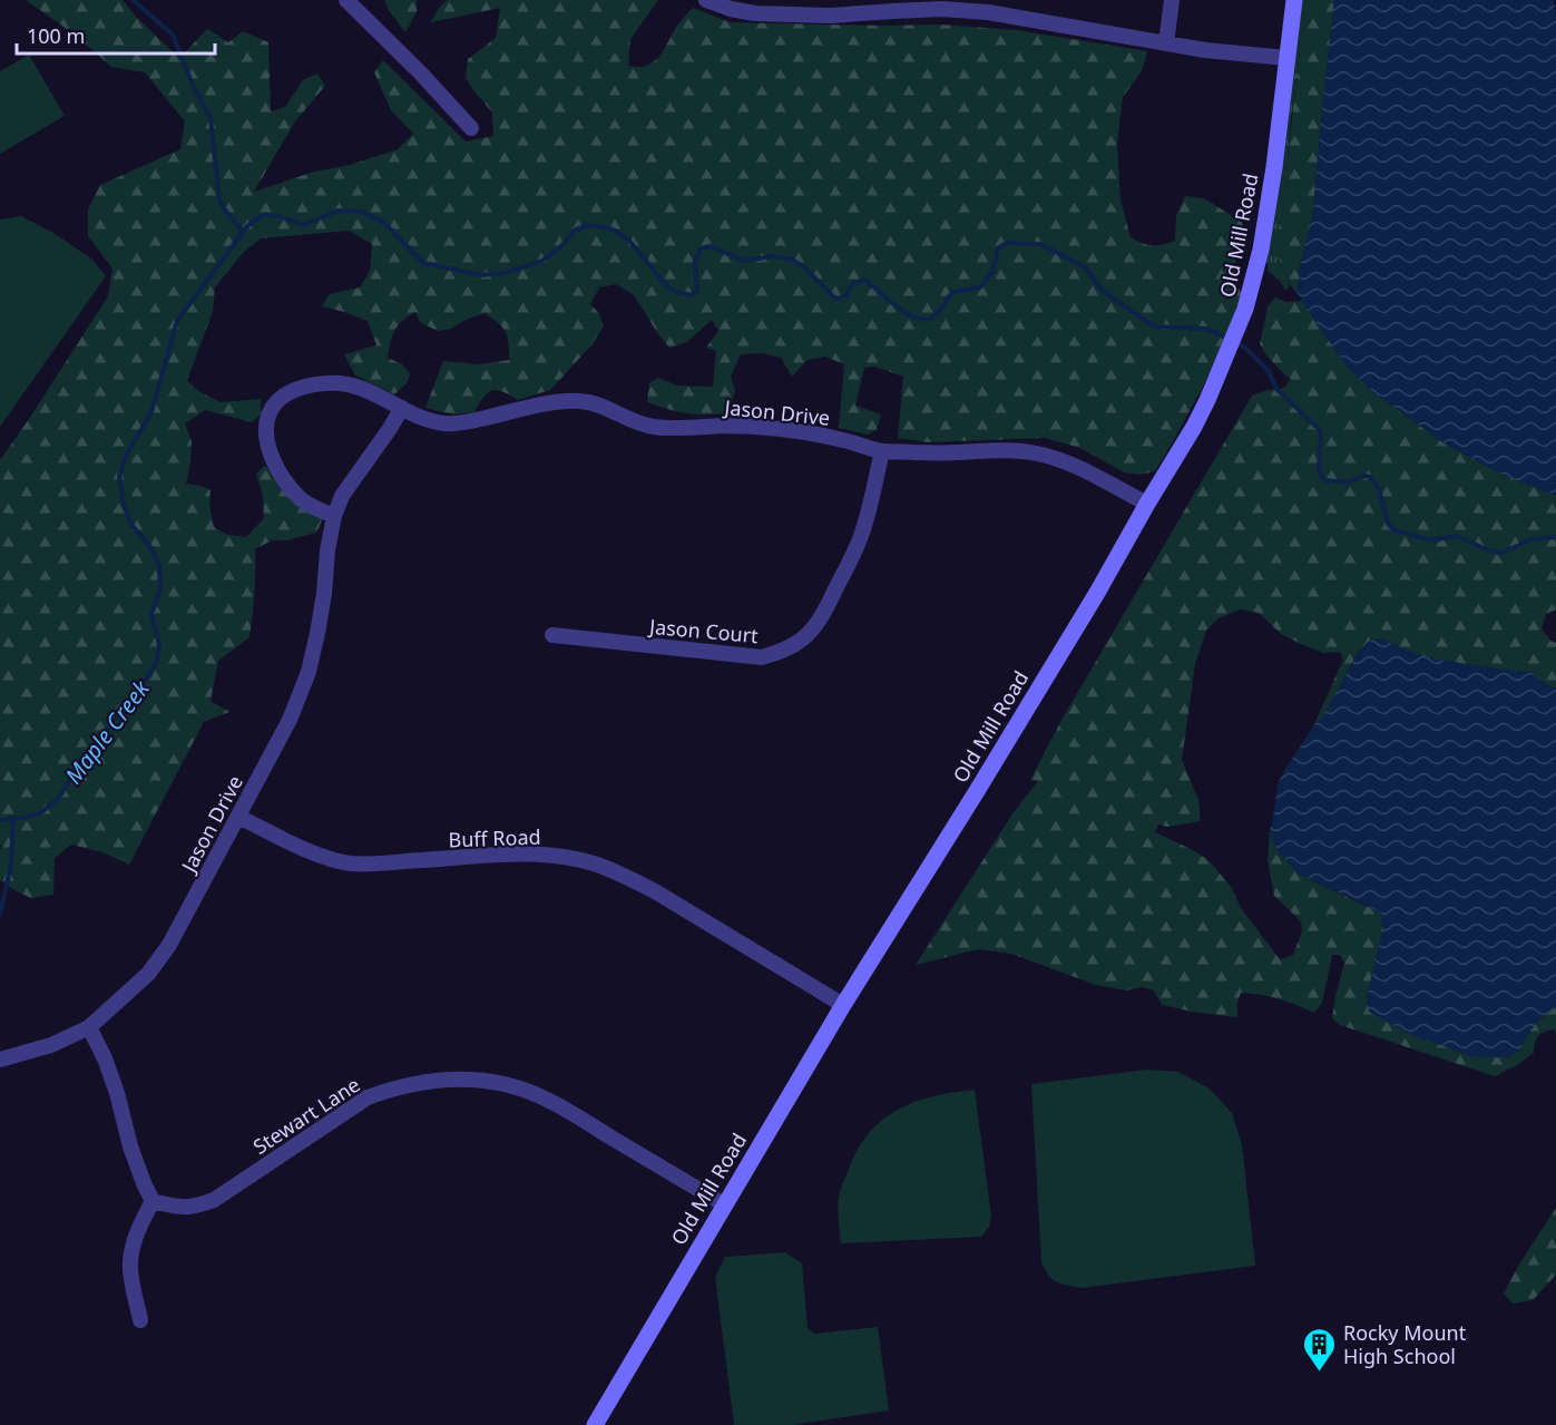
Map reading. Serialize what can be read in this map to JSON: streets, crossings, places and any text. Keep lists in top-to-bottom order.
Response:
{
  "streets": {
    "street": [
      "Old Mill Road",
      "Jason Drive",
      "Jason Court",
      "Buff Road",
      "Stewart Lane"
    ]
  },
  "crossings": [
    ["Old Mill Road", "Jason Drive"],
    ["Old Mill Road", "Buff Road"],
    ["Old Mill Road", "Stewart Lane"],
    ["Jason Drive", "Jason Court"],
    ["Jason Drive", "Buff Road"]
  ],
  "water": ["Maple Creek"],
  "places": {
    "building": ["Rocky Mount High School"]
  },
  "scale_bar": "100 m"
}
